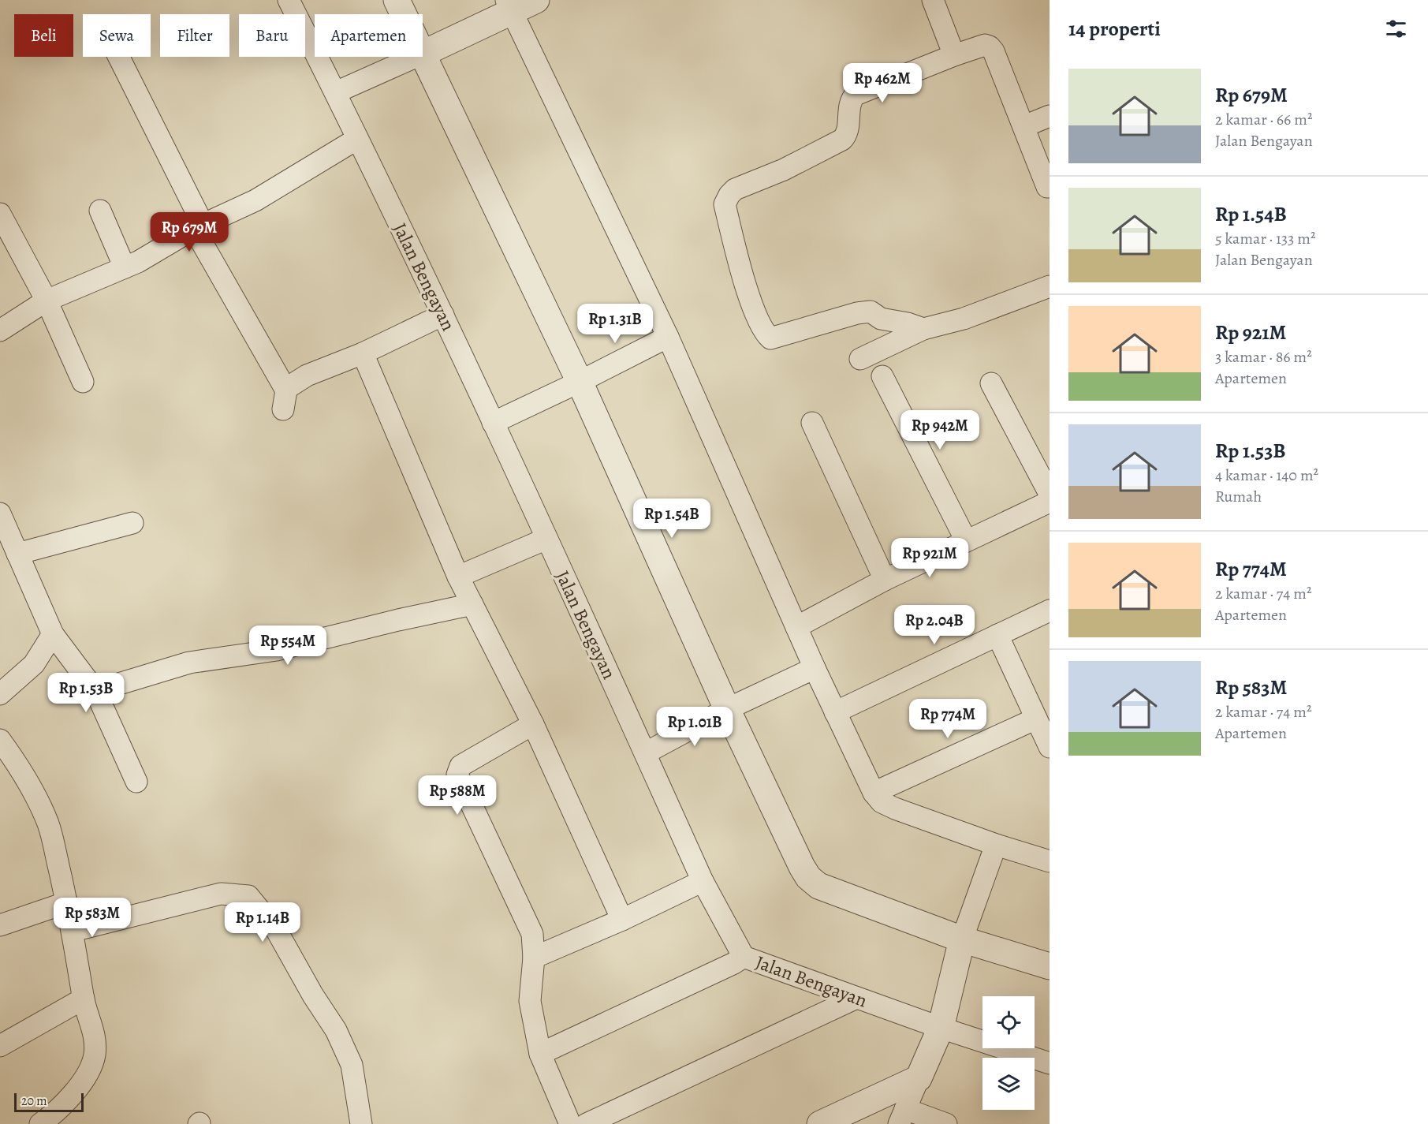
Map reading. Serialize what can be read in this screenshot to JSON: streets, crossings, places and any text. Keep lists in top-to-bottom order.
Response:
{
  "streets": {
    "street": ["Jalan Bengayan"]
  },
  "scale_bar": "20 m",
  "page": {
    "heading": "14 properti",
    "chip": [
      "Beli",
      "Sewa",
      "Filter",
      "Baru",
      "Apartemen"
    ],
    "list": [
      {
        "name": "Rp 679M",
        "note": "2 kamar · 66 m² · Jalan Bengayan"
      },
      {
        "name": "Rp 1.54B",
        "note": "5 kamar · 133 m² · Jalan Bengayan"
      },
      {
        "name": "Rp 921M",
        "note": "3 kamar · 86 m² · Apartemen"
      },
      {
        "name": "Rp 1.53B",
        "note": "4 kamar · 140 m² · Rumah"
      },
      {
        "name": "Rp 774M",
        "note": "2 kamar · 74 m² · Apartemen"
      },
      {
        "name": "Rp 583M",
        "note": "2 kamar · 74 m² · Apartemen"
      }
    ],
    "price": [
      "Rp 462M",
      "Rp 679M",
      "Rp 1.31B",
      "Rp 942M",
      "Rp 1.54B",
      "Rp 921M",
      "Rp 2.04B",
      "Rp 554M",
      "Rp 1.53B",
      "Rp 774M",
      "Rp 1.01B",
      "Rp 588M",
      "Rp 583M",
      "Rp 1.14B"
    ],
    "scale": "20 m"
  }
}
